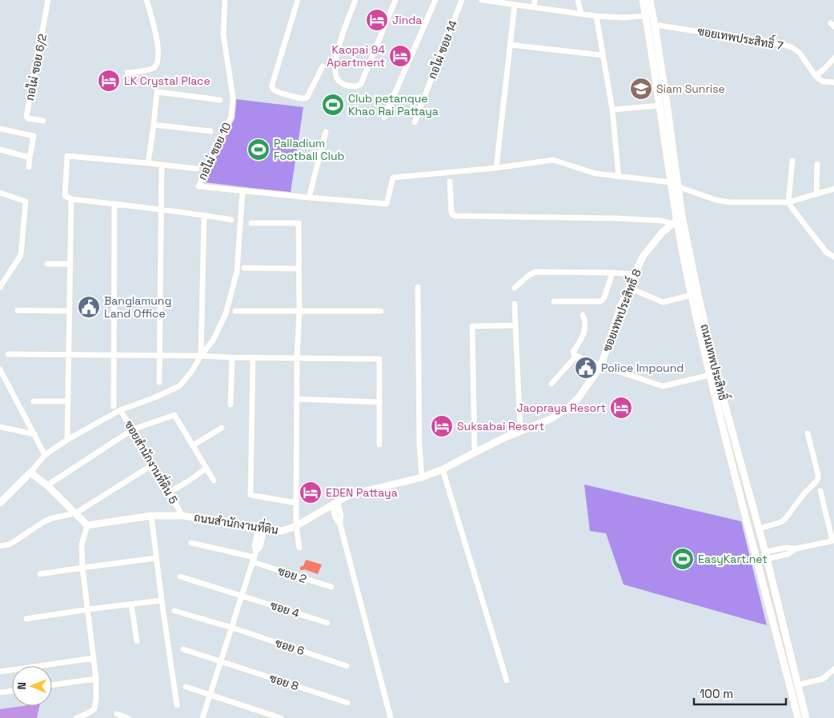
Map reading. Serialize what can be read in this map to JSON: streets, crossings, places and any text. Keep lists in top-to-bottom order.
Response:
{
  "streets": {
    "main road": ["ซอยเทพประสิทธิ์ 8", "ถนนเทพประสิทธิ์", "ถนนสำนักงานที่ดิน"],
    "street": [
      "ซอยเทพประสิทธิ์ 7",
      "กอไผ่ ซอย 14",
      "กอไผ่ ซอย 6/2",
      "กอไผ่ ซอย 10",
      "ซอยสำนักงานที่ดิน 5",
      "ซอย 2",
      "ซอย 4",
      "ซอย 6",
      "ซอย 8"
    ]
  },
  "crossings": [
    ["ซอยเทพประสิทธิ์ 7", "ถนนเทพประสิทธิ์"],
    ["ซอยเทพประสิทธิ์ 8", "ถนนเทพประสิทธิ์"],
    ["ซอยเทพประสิทธิ์ 8", "ถนนสำนักงานที่ดิน"],
    ["ซอยสำนักงานที่ดิน 5", "ถนนสำนักงานที่ดิน"]
  ],
  "places": {
    "hotel": [
      "Jinda",
      "Kaopai 94 Apartment",
      "LK Crystal Place",
      "Jaopraya Resort",
      "Suksabai Resort",
      "EDEN Pattaya"
    ],
    "school or university": ["Siam Sunrise"],
    "sports": ["Club petanque Khao Rai Pattaya", "Palladium Football Club", "EasyKart.net"],
    "public building": ["Banglamung Land Office", "Police Impound"]
  },
  "scale_bar": "100 m",
  "north": "left"
}
